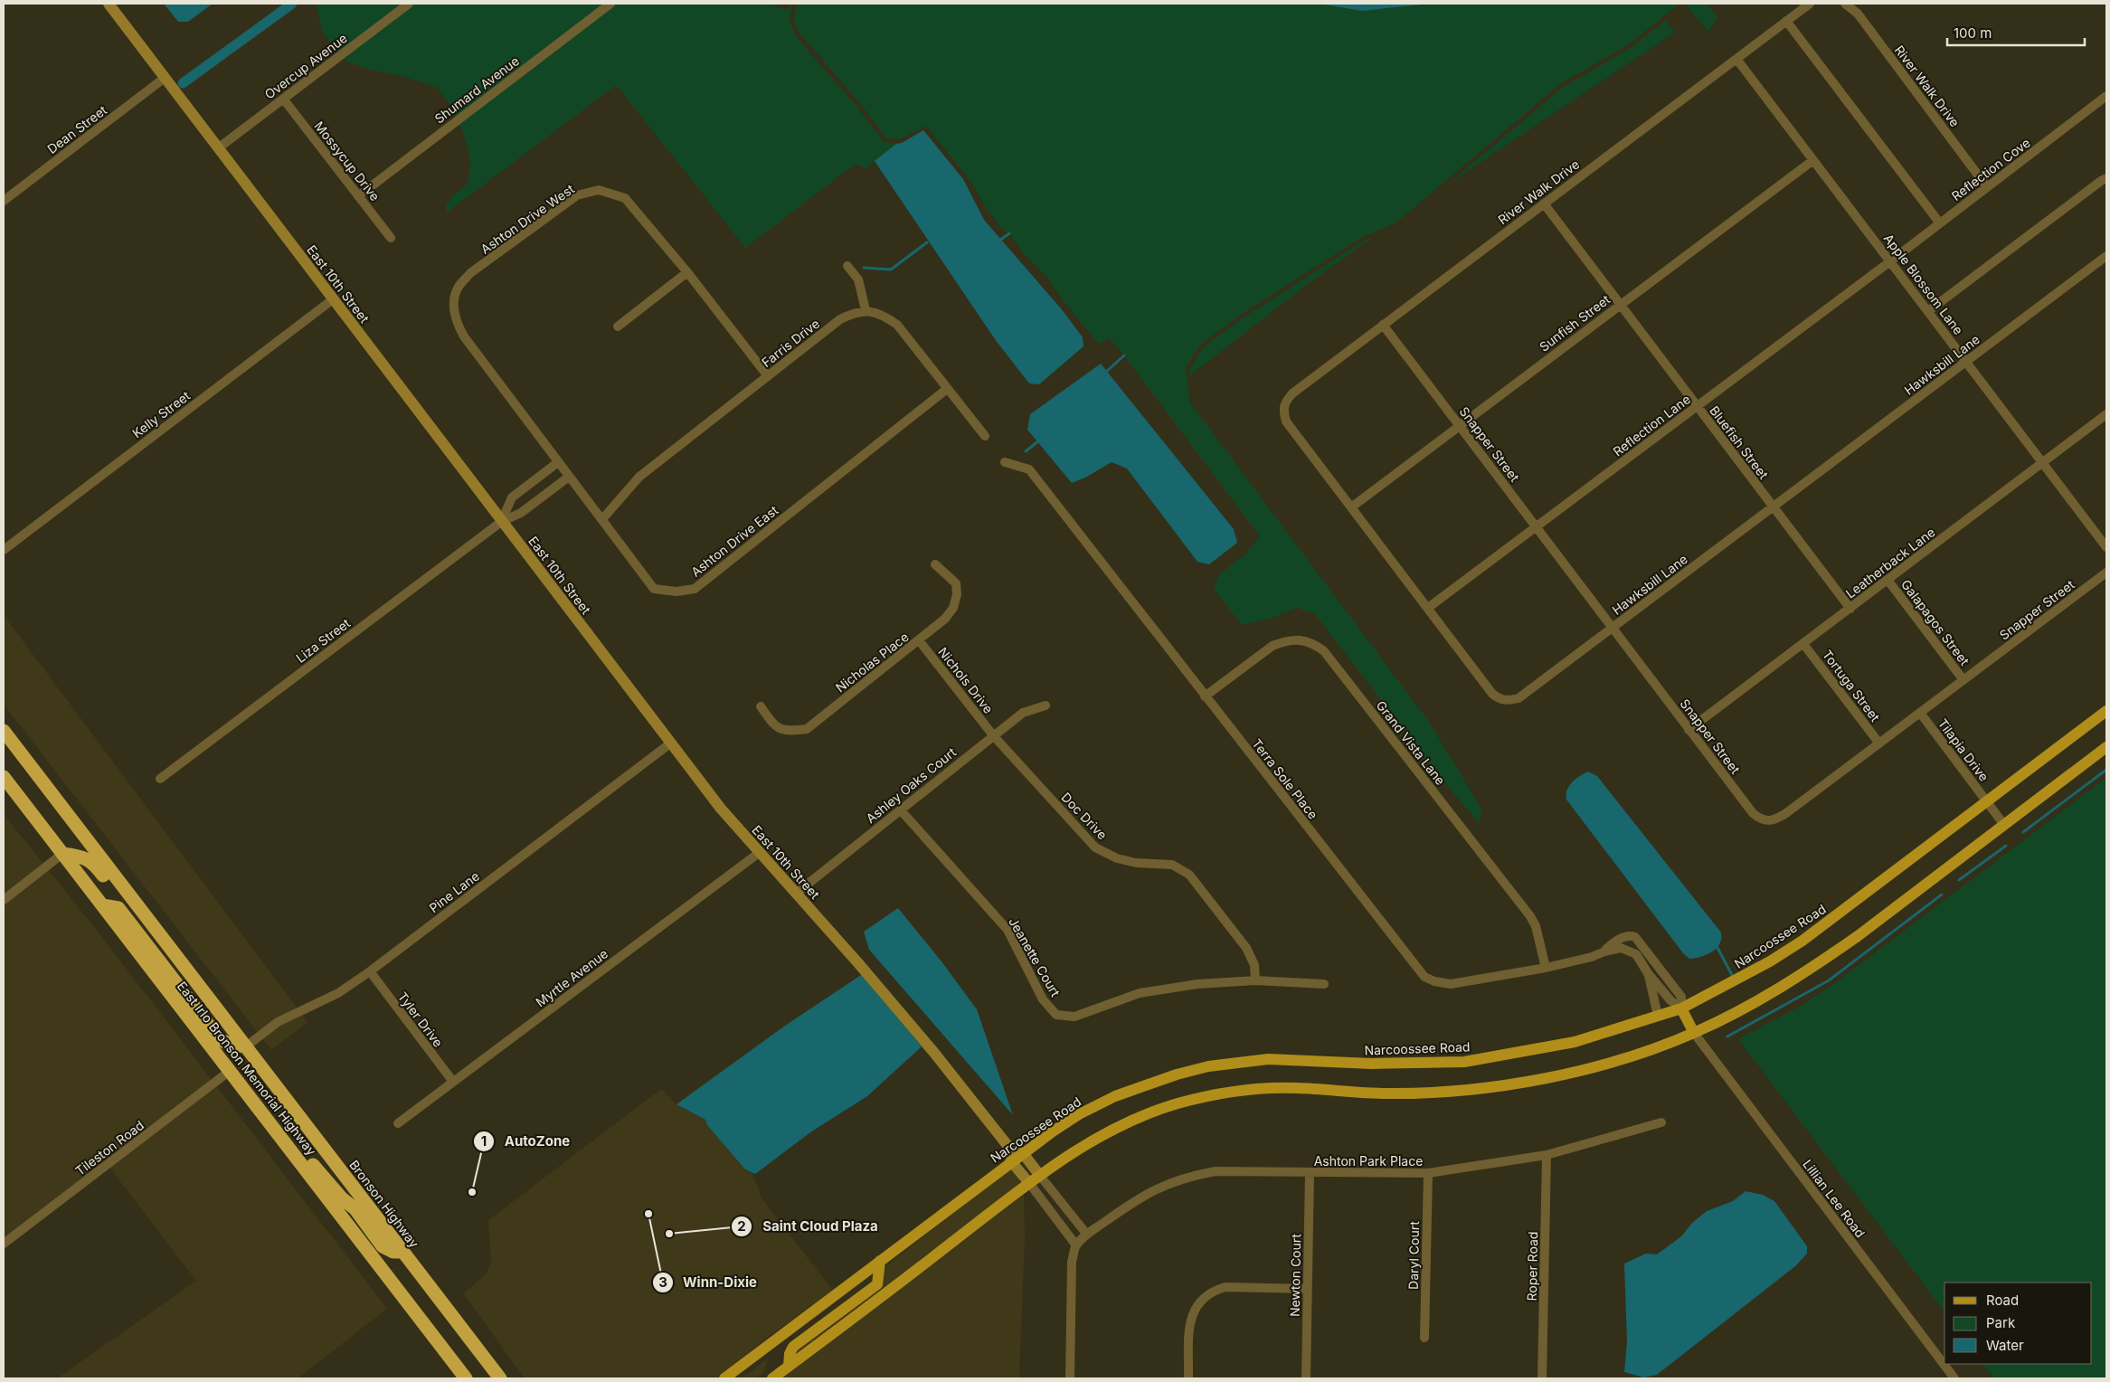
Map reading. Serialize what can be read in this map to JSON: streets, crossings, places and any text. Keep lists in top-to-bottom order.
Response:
{
  "streets": {
    "highway": ["East Irlo Bronson Memorial Highway", "Bronson Highway"],
    "main road": ["Narcoossee Road"],
    "street": [
      "Overcup Avenue",
      "River Walk Drive",
      "Shumard Avenue",
      "Dean Street",
      "Mossycup Drive",
      "Reflection Cove",
      "Ashton Drive West",
      "East 10th Street",
      "Apple Blossom Lane",
      "Sunfish Street",
      "Farris Drive",
      "Hawksbill Lane",
      "Kelly Street",
      "Reflection Lane",
      "Bluefish Street",
      "Snapper Street",
      "Ashton Drive East",
      "Leatherback Lane",
      "Galapagos Street",
      "Liza Street",
      "Nicholas Place",
      "Nichols Drive",
      "Tortuga Street",
      "Grand Vista Lane",
      "Tilapia Drive",
      "Terra Sole Place",
      "Ashley Oaks Court",
      "Doc Drive",
      "Pine Lane",
      "Jeanette Court",
      "Myrtle Avenue",
      "Tyler Drive",
      "Tileston Road",
      "Ashton Park Place",
      "Lillian Lee Road",
      "Daryl Court",
      "Roper Road",
      "Newton Court"
    ]
  },
  "crossings": [
    ["Overcup Avenue", "Mossycup Drive"],
    ["Overcup Avenue", "East 10th Street"],
    ["River Walk Drive", "Reflection Cove"],
    ["River Walk Drive", "Apple Blossom Lane"],
    ["River Walk Drive", "Hawksbill Lane"],
    ["River Walk Drive", "Bluefish Street"],
    ["River Walk Drive", "Snapper Street"],
    ["Shumard Avenue", "Mossycup Drive"],
    ["Dean Street", "East 10th Street"],
    ["Reflection Cove", "Apple Blossom Lane"],
    ["Reflection Cove", "Reflection Lane"],
    ["Ashton Drive West", "Farris Drive"],
    ["Ashton Drive West", "Ashton Drive East"],
    ["East 10th Street", "Kelly Street"],
    ["East 10th Street", "Liza Street"],
    ["East 10th Street", "Ashley Oaks Court"],
    ["East 10th Street", "Pine Lane"],
    ["East 10th Street", "Narcoossee Road"],
    ["East 10th Street", "Myrtle Avenue"],
    ["Apple Blossom Lane", "Sunfish Street"],
    ["Apple Blossom Lane", "Hawksbill Lane"],
    ["Apple Blossom Lane", "Reflection Lane"],
    ["Apple Blossom Lane", "Leatherback Lane"],
    ["Sunfish Street", "Hawksbill Lane"],
    ["Sunfish Street", "Bluefish Street"],
    ["Sunfish Street", "Snapper Street"],
    ["Farris Drive", "Ashton Drive East"],
    ["Hawksbill Lane", "Reflection Lane"],
    ["Hawksbill Lane", "Bluefish Street"],
    ["Hawksbill Lane", "Snapper Street"],
    ["Reflection Lane", "Bluefish Street"],
    ["Reflection Lane", "Snapper Street"],
    ["Bluefish Street", "Leatherback Lane"],
    ["Snapper Street", "Leatherback Lane"],
    ["Snapper Street", "Galapagos Street"],
    ["Snapper Street", "Tortuga Street"],
    ["Snapper Street", "Tilapia Drive"],
    ["Ashton Drive East", "Liza Street"],
    ["Leatherback Lane", "Galapagos Street"],
    ["Leatherback Lane", "Tortuga Street"],
    ["Nicholas Place", "Nichols Drive"],
    ["Nichols Drive", "Ashley Oaks Court"],
    ["Nichols Drive", "Doc Drive"],
    ["Grand Vista Lane", "Terra Sole Place"],
    ["Tilapia Drive", "Narcoossee Road"],
    ["Terra Sole Place", "Narcoossee Road"],
    ["Ashley Oaks Court", "Doc Drive"],
    ["Ashley Oaks Court", "Jeanette Court"],
    ["Doc Drive", "Jeanette Court"],
    ["Pine Lane", "Tyler Drive"],
    ["Pine Lane", "East Irlo Bronson Memorial Highway"],
    ["Pine Lane", "Bronson Highway"],
    ["Myrtle Avenue", "Tyler Drive"],
    ["East Irlo Bronson Memorial Highway", "Tileston Road"],
    ["East Irlo Bronson Memorial Highway", "Bronson Highway"],
    ["Ashton Park Place", "Daryl Court"],
    ["Ashton Park Place", "Roper Road"],
    ["Ashton Park Place", "Newton Court"]
  ],
  "places": ["AutoZone", "Winn-Dixie", "Saint Cloud Plaza"],
  "legend": ["Road", "Park", "Water"],
  "scale_bar": "100 m"
}
